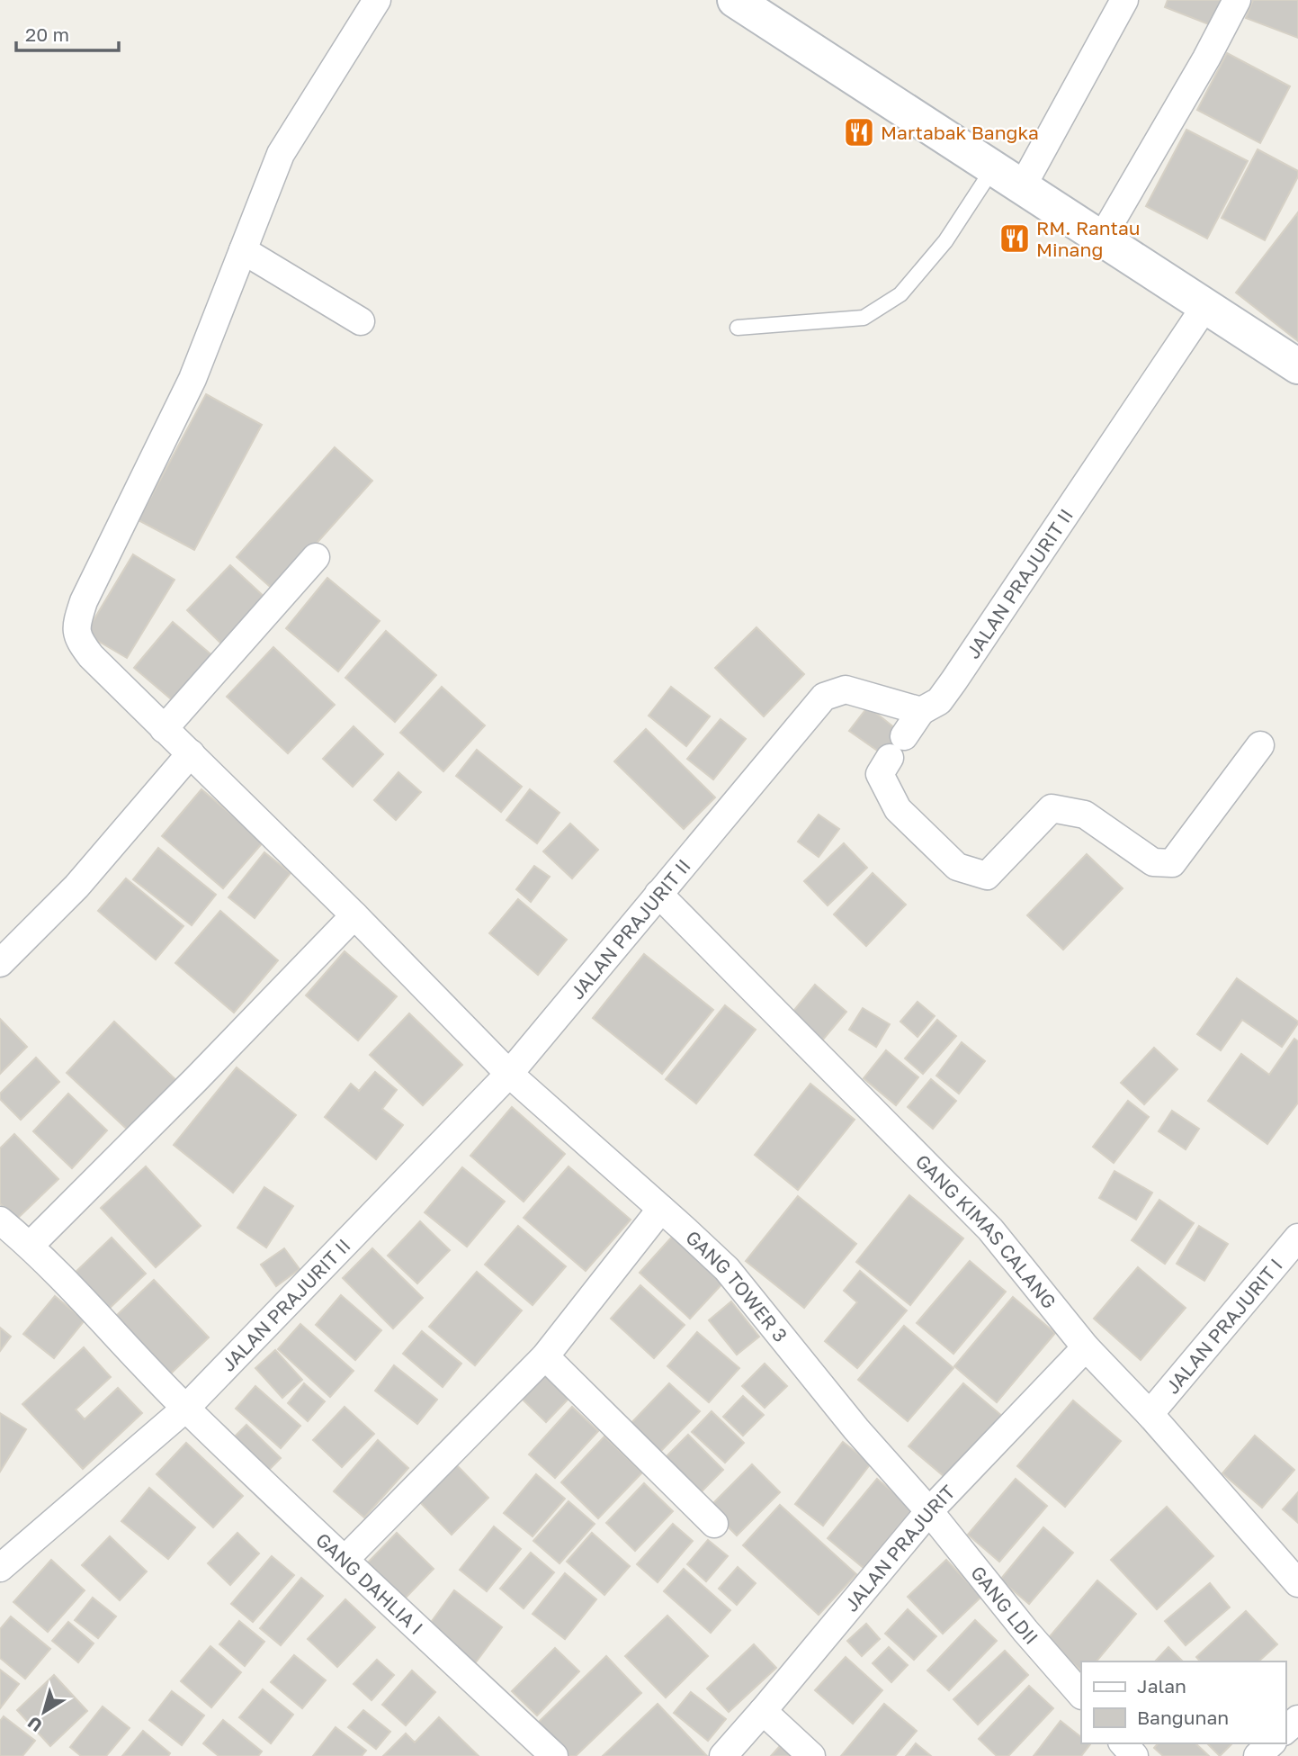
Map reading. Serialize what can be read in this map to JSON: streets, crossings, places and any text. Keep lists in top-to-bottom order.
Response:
{
  "streets": {
    "street": [
      "JALAN PRAJURIT II",
      "GANG KIMAS CALANG",
      "GANG TOWER 3",
      "JALAN PRAJURIT I",
      "JALAN PRAJURIT",
      "GANG DAHLIA I",
      "GANG LDII"
    ]
  },
  "crossings": [
    ["JALAN PRAJURIT II", "GANG KIMAS CALANG"],
    ["JALAN PRAJURIT II", "GANG TOWER 3"],
    ["JALAN PRAJURIT II", "GANG DAHLIA I"],
    ["GANG KIMAS CALANG", "JALAN PRAJURIT I"],
    ["GANG KIMAS CALANG", "JALAN PRAJURIT"],
    ["GANG TOWER 3", "JALAN PRAJURIT"],
    ["GANG TOWER 3", "GANG LDII"],
    ["JALAN PRAJURIT", "GANG LDII"]
  ],
  "places": {
    "restaurant": ["Martabak Bangka", "RM. Rantau Minang"]
  },
  "legend": ["Jalan", "Bangunan"],
  "scale_bar": "20 m",
  "north": "bottom left"
}
